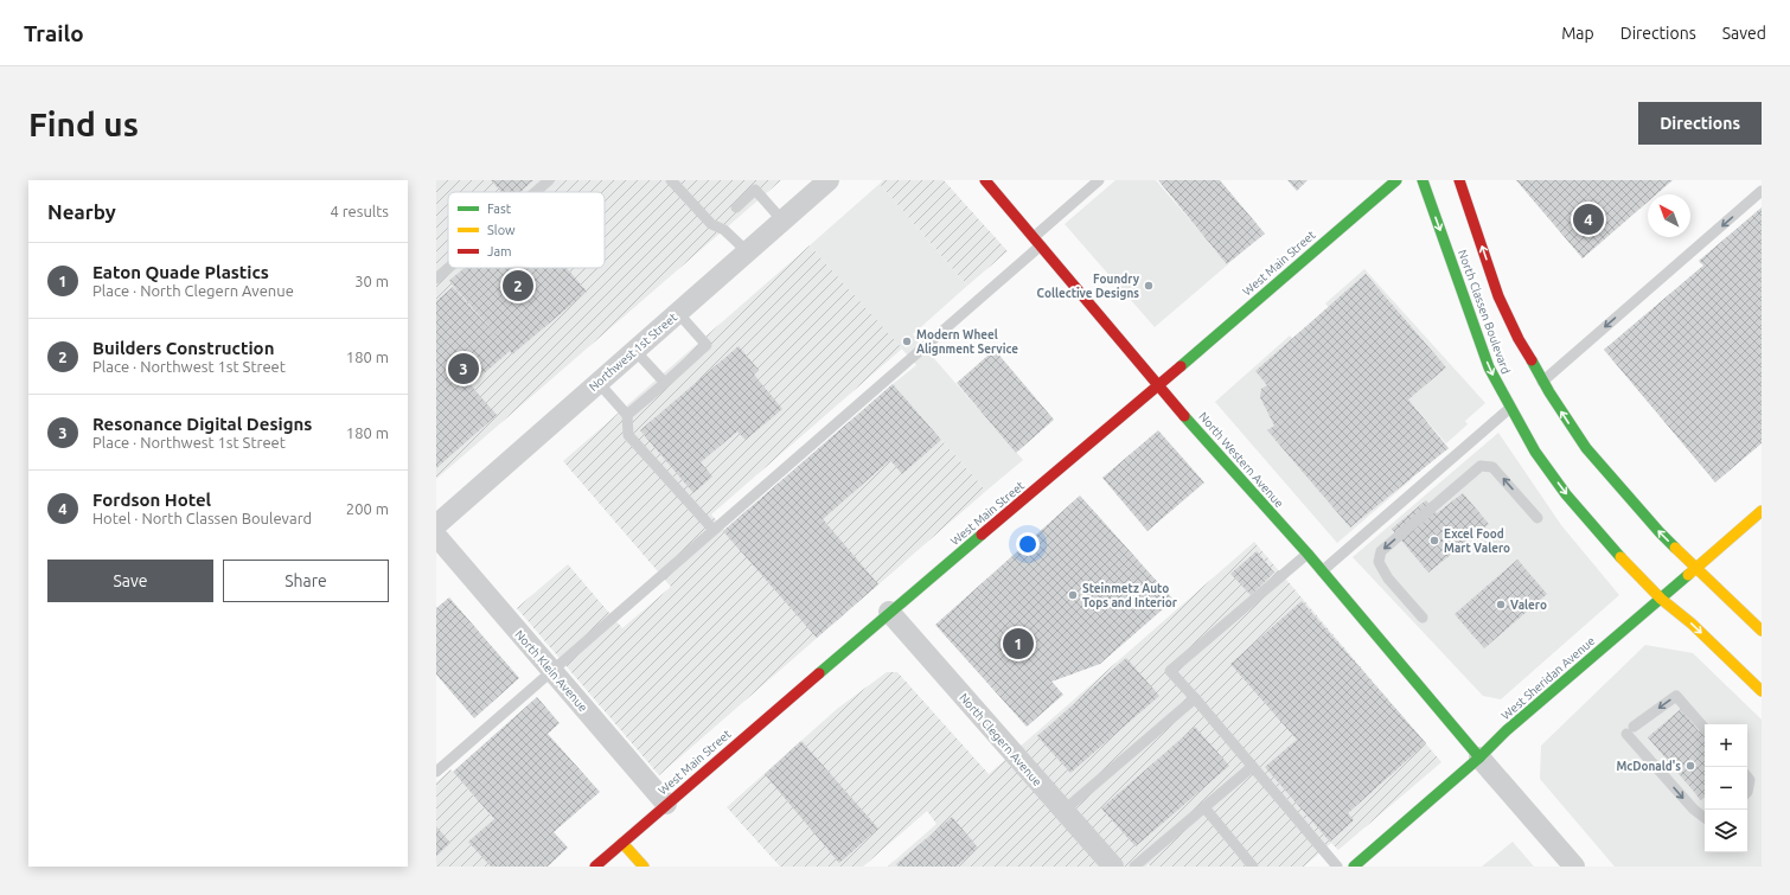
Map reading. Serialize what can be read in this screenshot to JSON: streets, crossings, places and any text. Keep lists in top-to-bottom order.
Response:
{
  "streets": {
    "main road": [
      "West Main Street",
      "North Classen Boulevard",
      "North Western Avenue",
      "West Sheridan Avenue"
    ],
    "street": ["Northwest 1st Street", "North Klein Avenue", "North Clegern Avenue"]
  },
  "crossings": [
    ["West Main Street", "North Western Avenue"],
    ["West Main Street", "North Klein Avenue"],
    ["West Main Street", "North Clegern Avenue"],
    ["North Classen Boulevard", "West Sheridan Avenue"],
    ["North Western Avenue", "West Sheridan Avenue"]
  ],
  "places": [
    "Foundry Collective Designs",
    "Modern Wheel Alignment Service",
    "Excel Food Mart Valero",
    "Steinmetz Auto Tops and Interior",
    "Valero",
    "McDonald's"
  ],
  "legend": ["Fast", "Slow", "Jam"],
  "north": "top left",
  "page": {
    "header": "Trailo",
    "nav": ["Map", "Directions", "Saved"],
    "buttons": [
      "Directions",
      ["Save", "Share"]
    ],
    "title": "Find us",
    "heading": ["Nearby", "4 results"],
    "pins": [
      "4",
      "2",
      "3",
      "1"
    ],
    "list": [
      {
        "mark": "1",
        "name": "Eaton Quade Plastics",
        "note": "Place · North Clegern Avenue",
        "value": "30 m"
      },
      {
        "mark": "2",
        "name": "Builders Construction",
        "note": "Place · Northwest 1st Street",
        "value": "180 m"
      },
      {
        "mark": "3",
        "name": "Resonance Digital Designs",
        "note": "Place · Northwest 1st Street",
        "value": "180 m"
      },
      {
        "mark": "4",
        "name": "Fordson Hotel",
        "note": "Hotel · North Classen Boulevard",
        "value": "200 m"
      }
    ],
    "map_buttons": ["+", "−"]
  }
}
